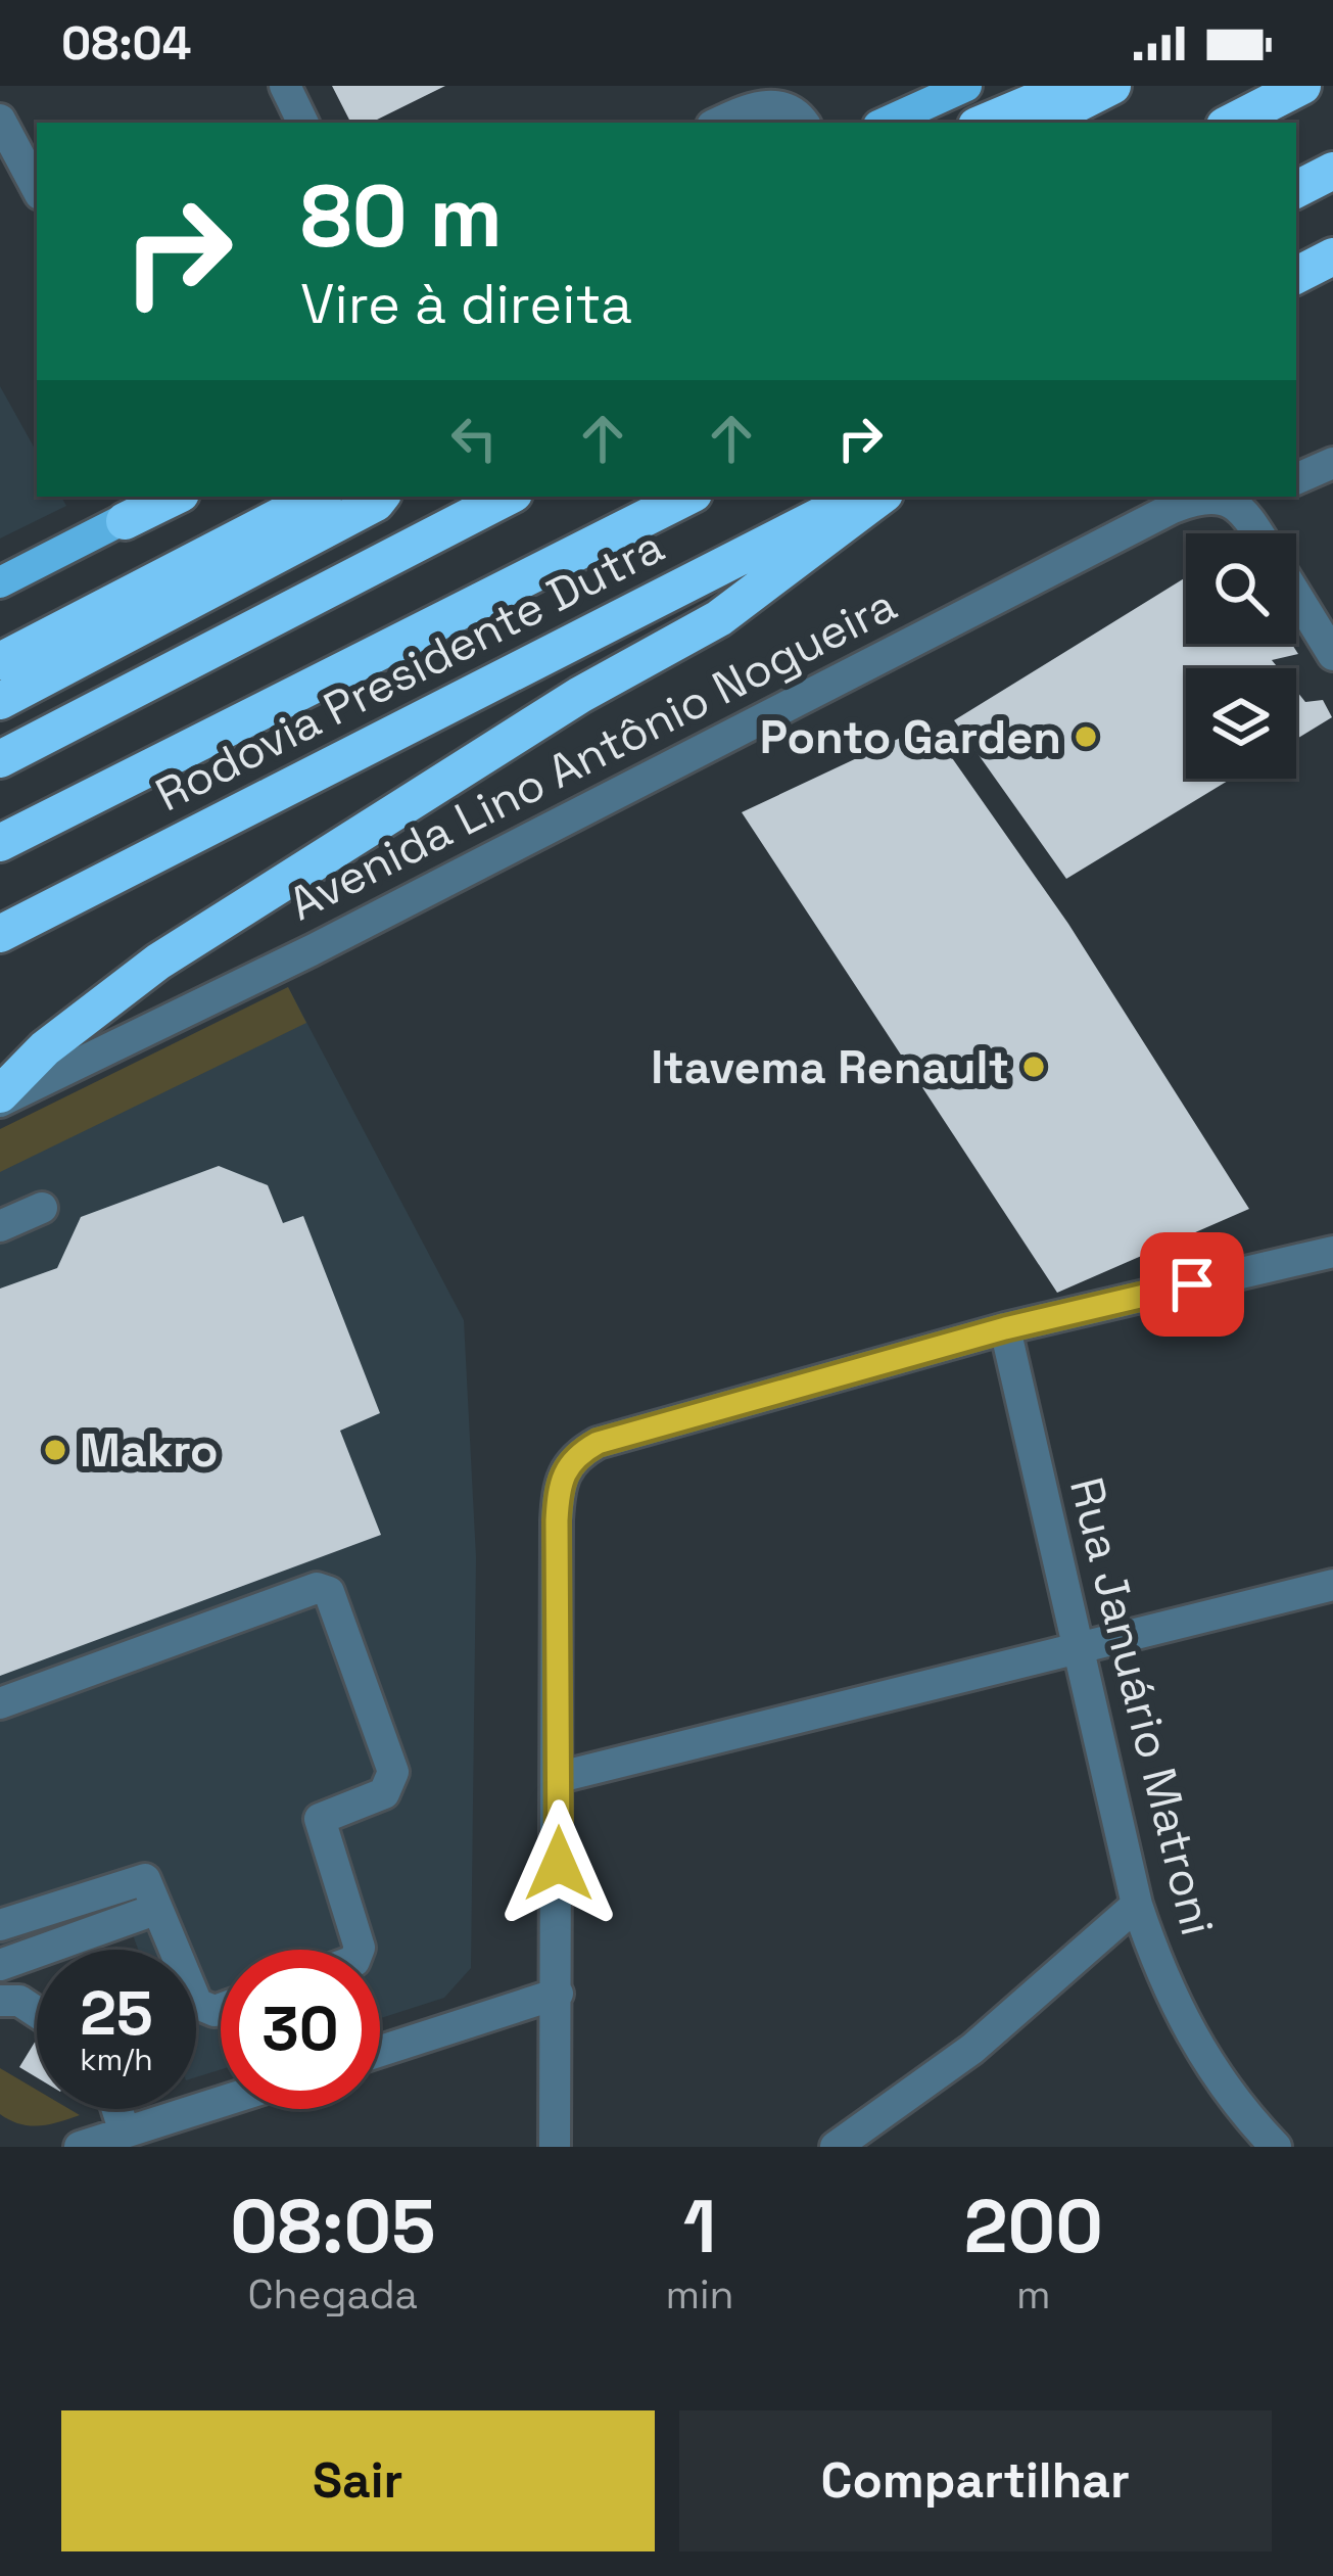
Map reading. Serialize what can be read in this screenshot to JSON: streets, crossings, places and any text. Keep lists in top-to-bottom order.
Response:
{
  "streets": {
    "highway": ["Rodovia Presidente Dutra"],
    "street": ["Avenida Lino Antônio Nogueira", "Rua Januário Matroni"]
  },
  "places": ["Ponto Garden", "Itavema Renault", "Makro"],
  "page": {
    "status": "08:04",
    "turn": ["80 m", "Vire à direita"],
    "speed": "25 km/h",
    "limit": "30",
    "eta": [
      "08:05",
      "Chegada",
      "1",
      "min",
      "200",
      "m"
    ],
    "buttons": ["Sair", "Compartilhar"]
  }
}
